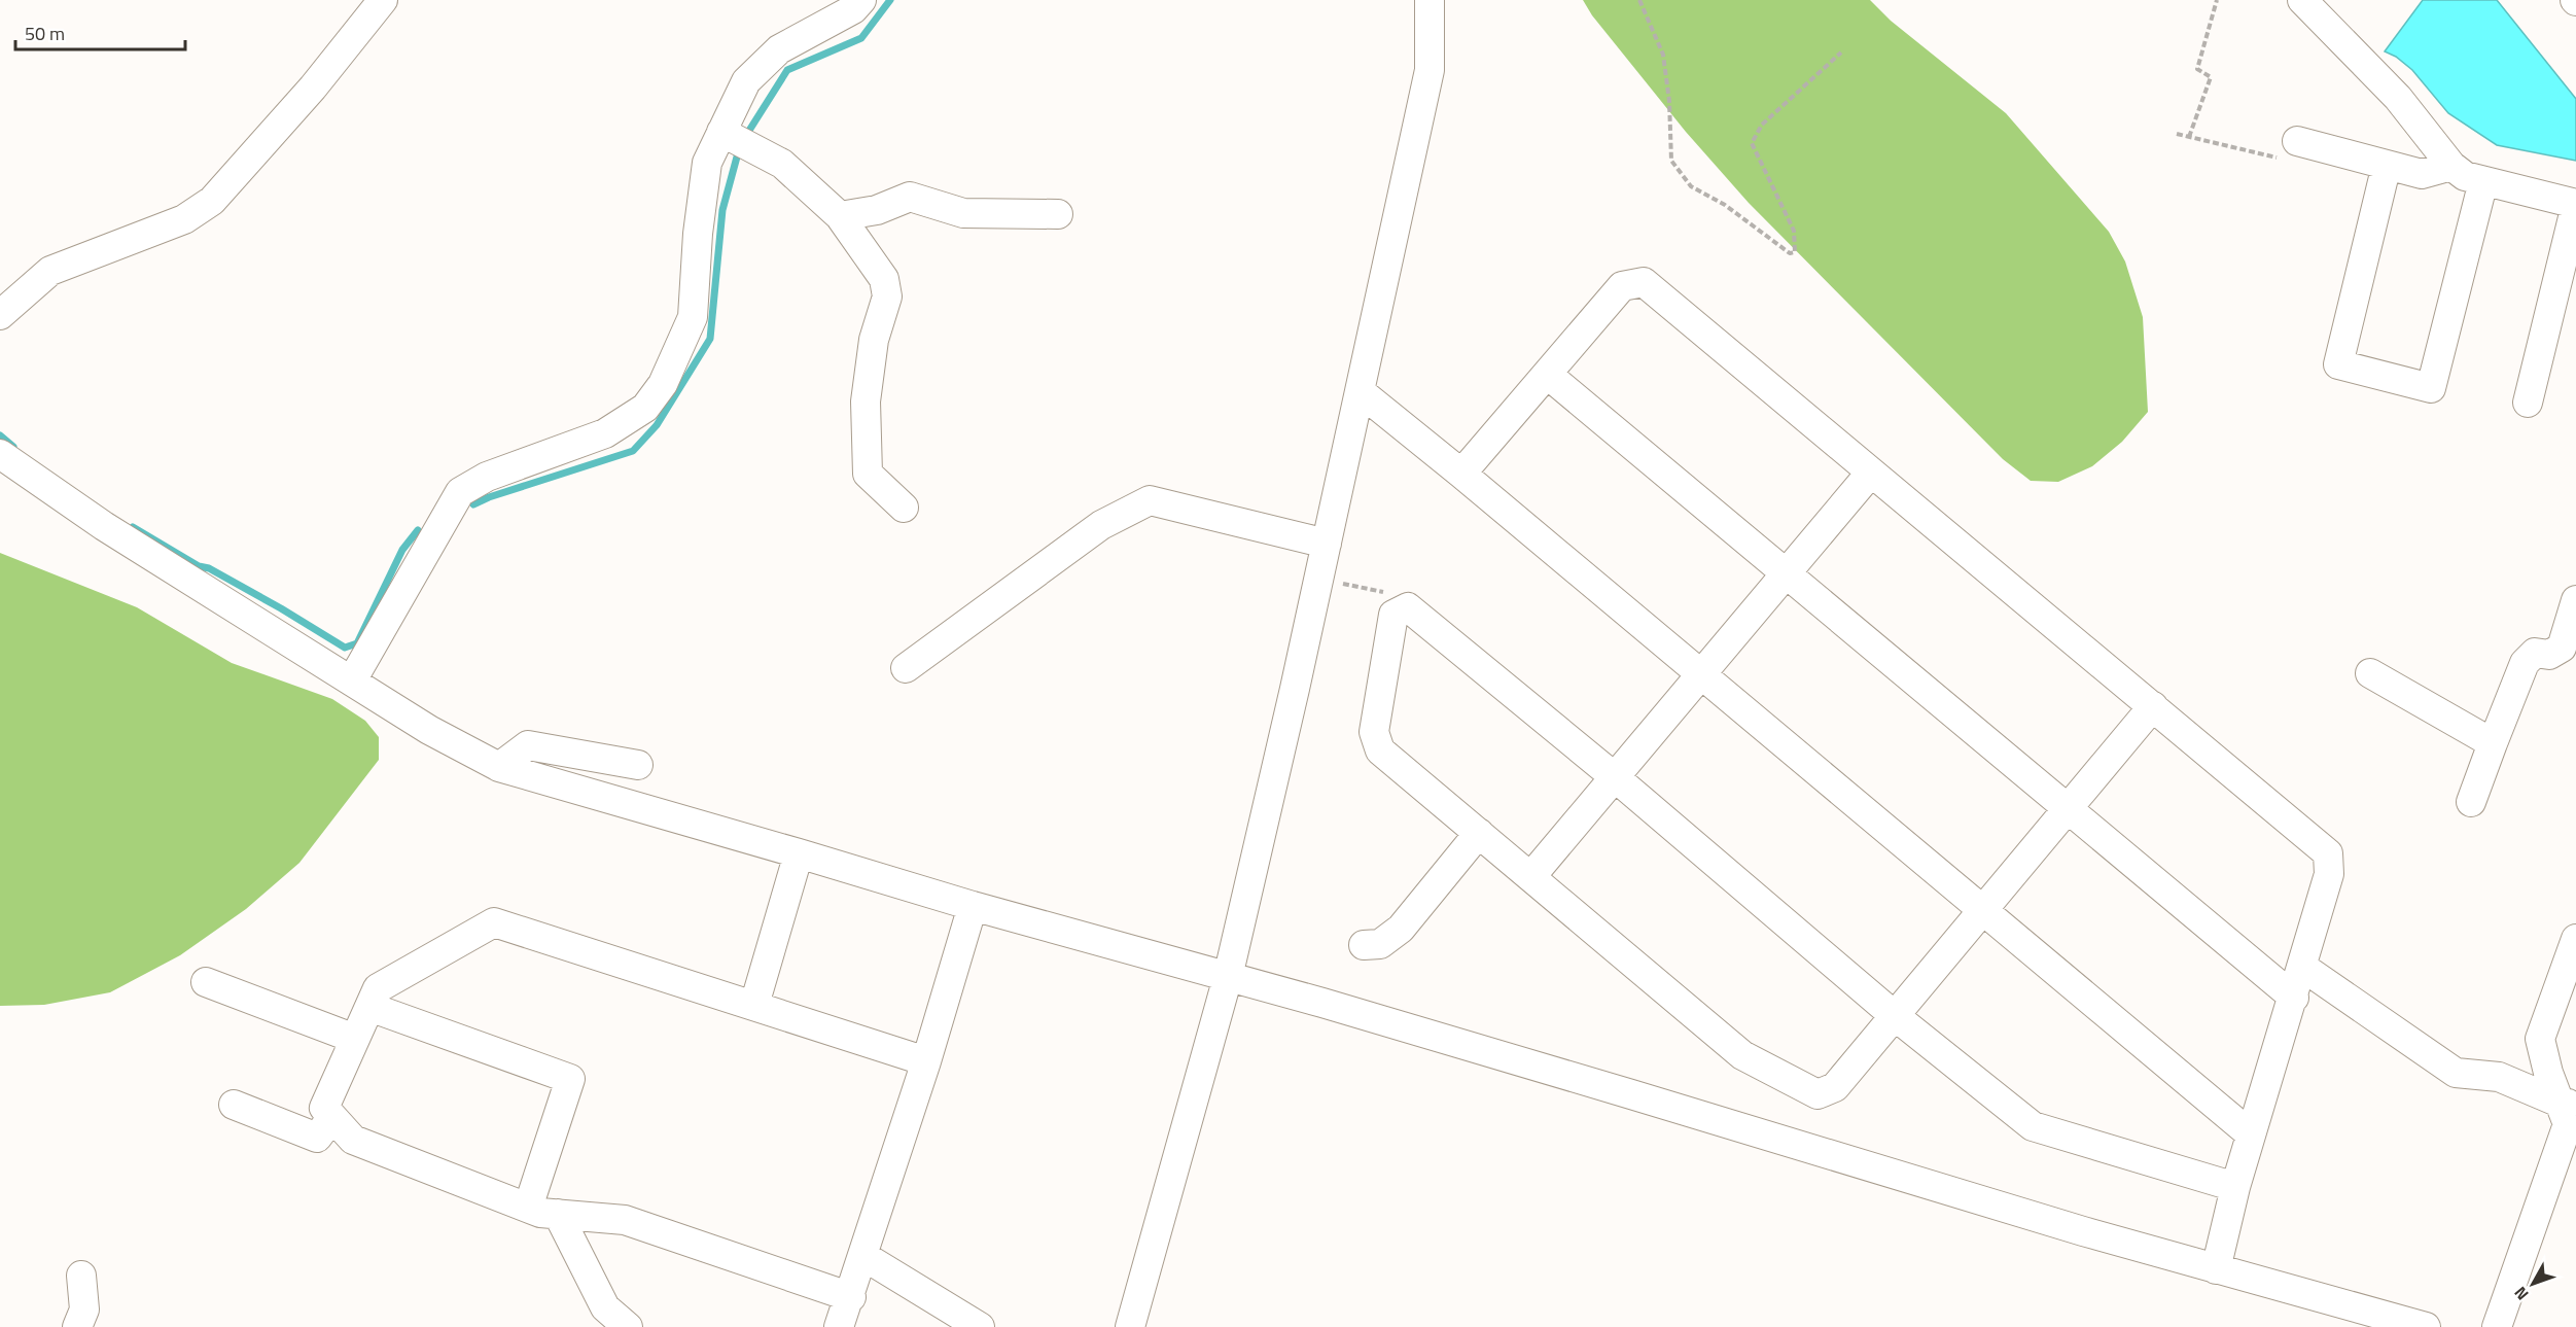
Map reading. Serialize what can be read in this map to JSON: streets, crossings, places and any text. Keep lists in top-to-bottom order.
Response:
{
  "scale_bar": "50 m",
  "north": "bottom left"
}
